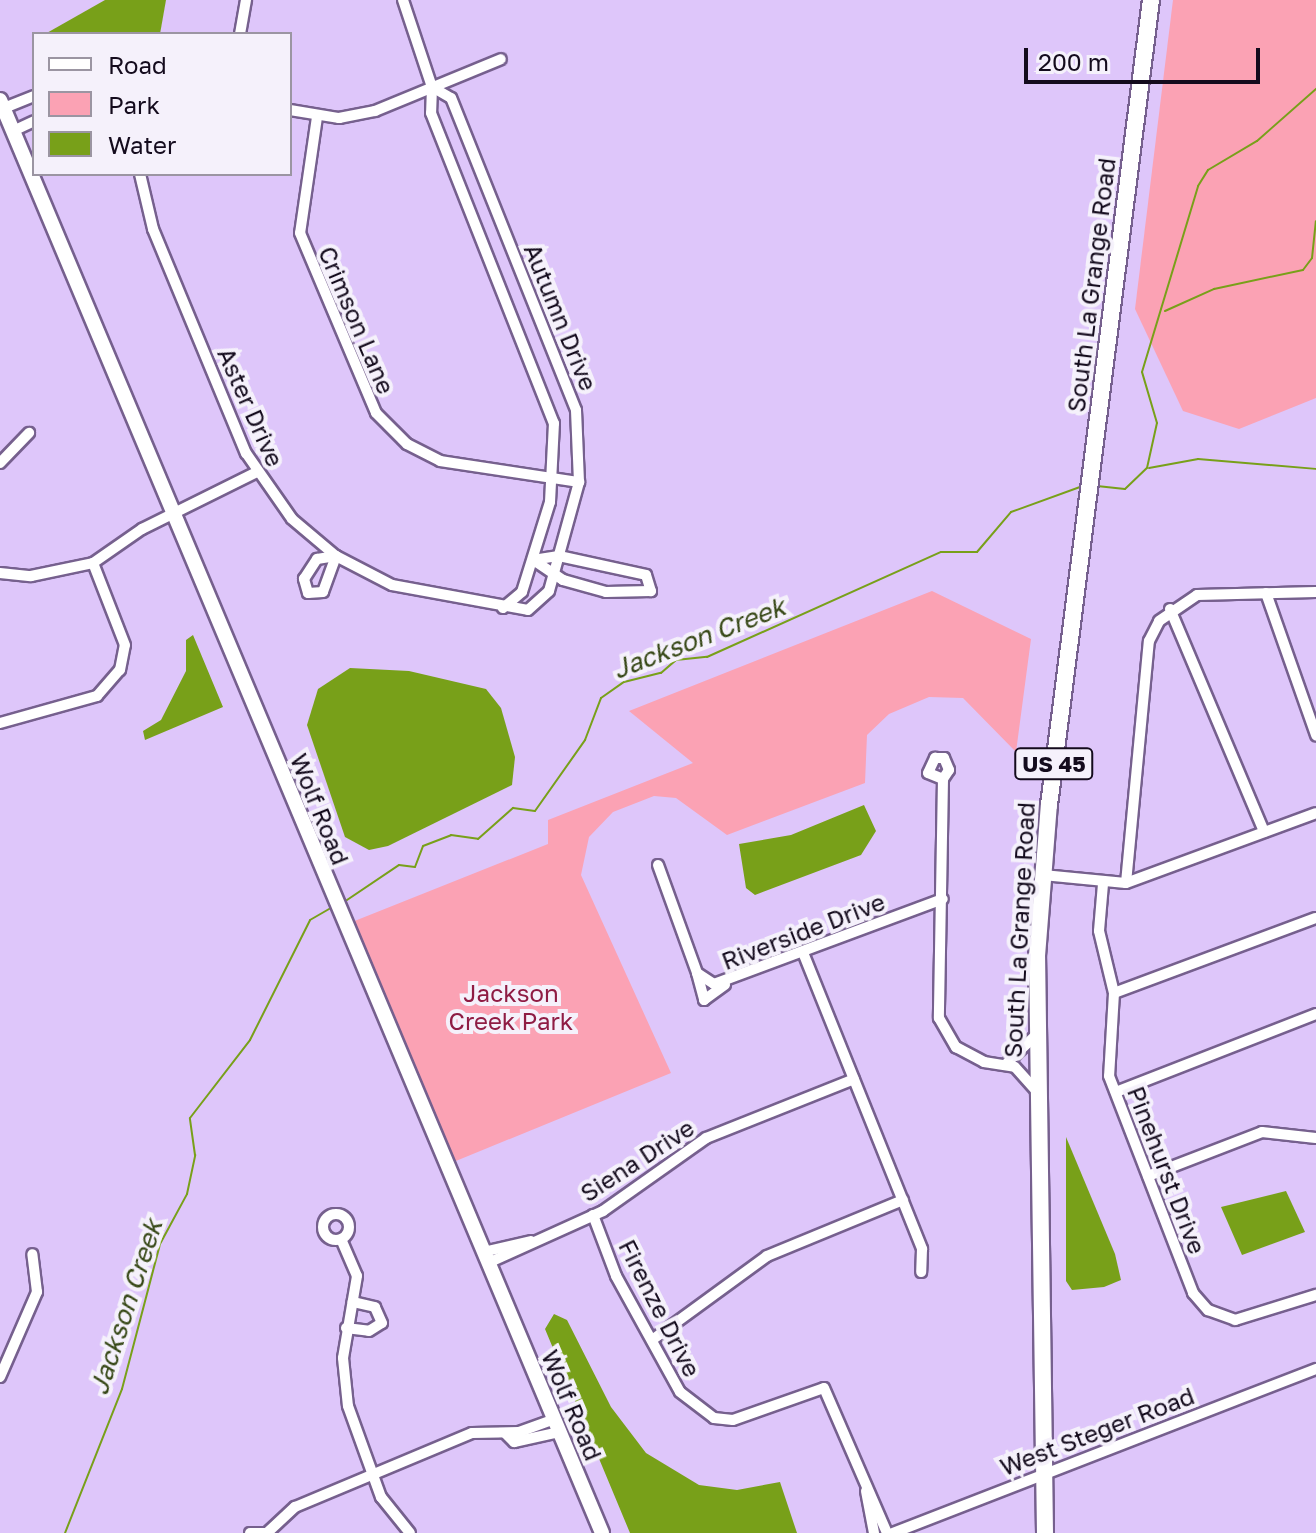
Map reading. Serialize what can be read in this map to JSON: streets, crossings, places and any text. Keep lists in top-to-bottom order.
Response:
{
  "streets": {
    "main road": ["South La Grange Road", "US 45", "Wolf Road"],
    "street": [
      "Autumn Drive",
      "Crimson Lane",
      "Aster Drive",
      "Riverside Drive",
      "Siena Drive",
      "Pinehurst Drive",
      "Firenze Drive",
      "West Steger Road"
    ]
  },
  "crossings": [
    ["South La Grange Road", "West Steger Road"],
    ["Autumn Drive", "Crimson Lane"],
    ["Autumn Drive", "Aster Drive"],
    ["Wolf Road", "Siena Drive"],
    ["Siena Drive", "Firenze Drive"],
    ["Firenze Drive", "West Steger Road"]
  ],
  "water": ["Jackson Creek"],
  "parks": ["Jackson Creek Park"],
  "legend": ["Road", "Park", "Water"],
  "scale_bar": "200 m"
}
